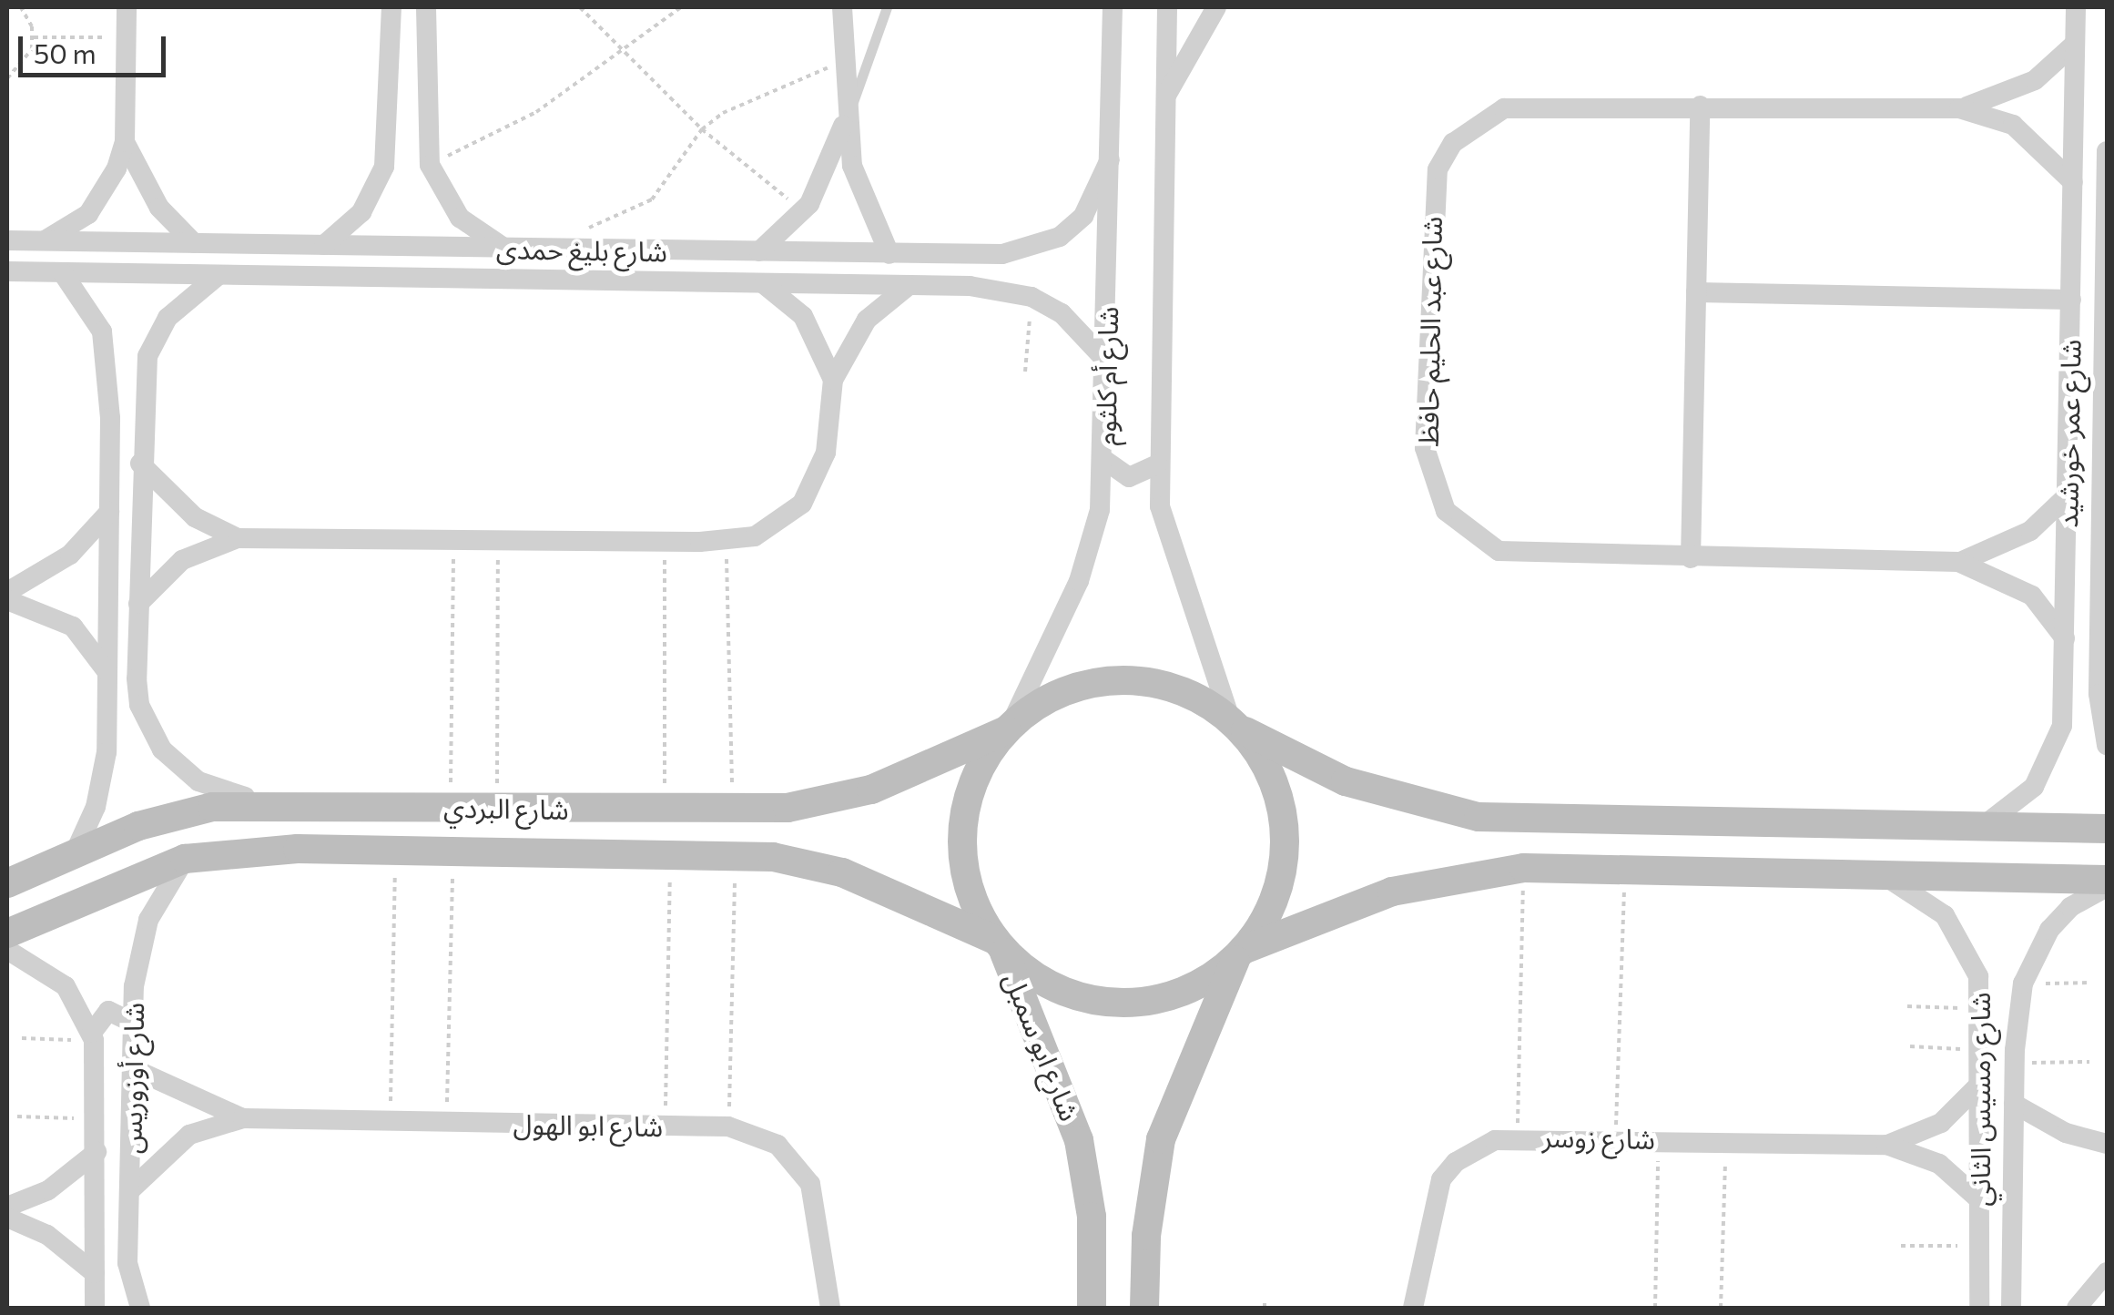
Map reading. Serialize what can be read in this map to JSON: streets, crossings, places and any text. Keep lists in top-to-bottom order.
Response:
{
  "streets": {
    "street": [
      "شارع بليغ حمدى",
      "شارع عبد الحليم حافظ",
      "شارع أم كلثوم",
      "شارع عمر خورشيد",
      "شارع البردي",
      "شارع ابو سمبل",
      "شارع أوزوريس",
      "شارع رمسيس الثاني",
      "شارع ابو الهول",
      "شارع زوسر"
    ]
  },
  "crossings": [
    ["شارع بليغ حمدى", "شارع أم كلثوم"],
    ["شارع عبد الحليم حافظ", "شارع عمر خورشيد"],
    ["شارع أم كلثوم", "شارع البردي"],
    ["شارع أم كلثوم", "شارع ابو سمبل"],
    ["شارع البردي", "شارع ابو سمبل"],
    ["شارع البردي", "شارع أوزوريس"],
    ["شارع أوزوريس", "شارع ابو الهول"],
    ["شارع رمسيس الثاني", "شارع زوسر"]
  ],
  "scale_bar": "50 m"
}
